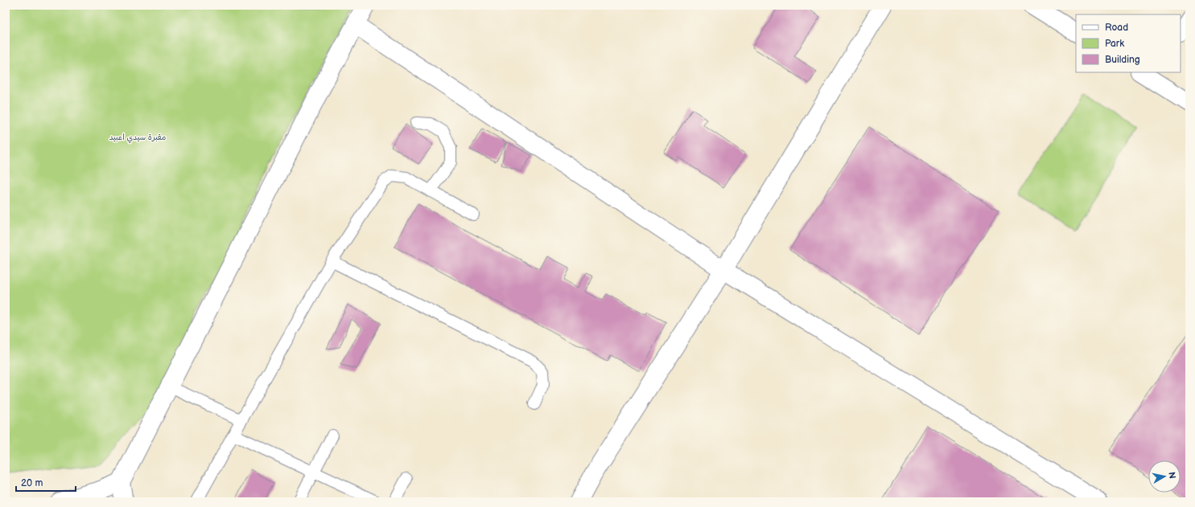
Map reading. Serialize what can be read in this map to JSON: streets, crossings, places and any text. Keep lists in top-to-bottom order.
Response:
{
  "parks": ["مقبرة سيدي اعبيد"],
  "legend": ["Road", "Park", "Building"],
  "scale_bar": "20 m",
  "north": "right"
}
